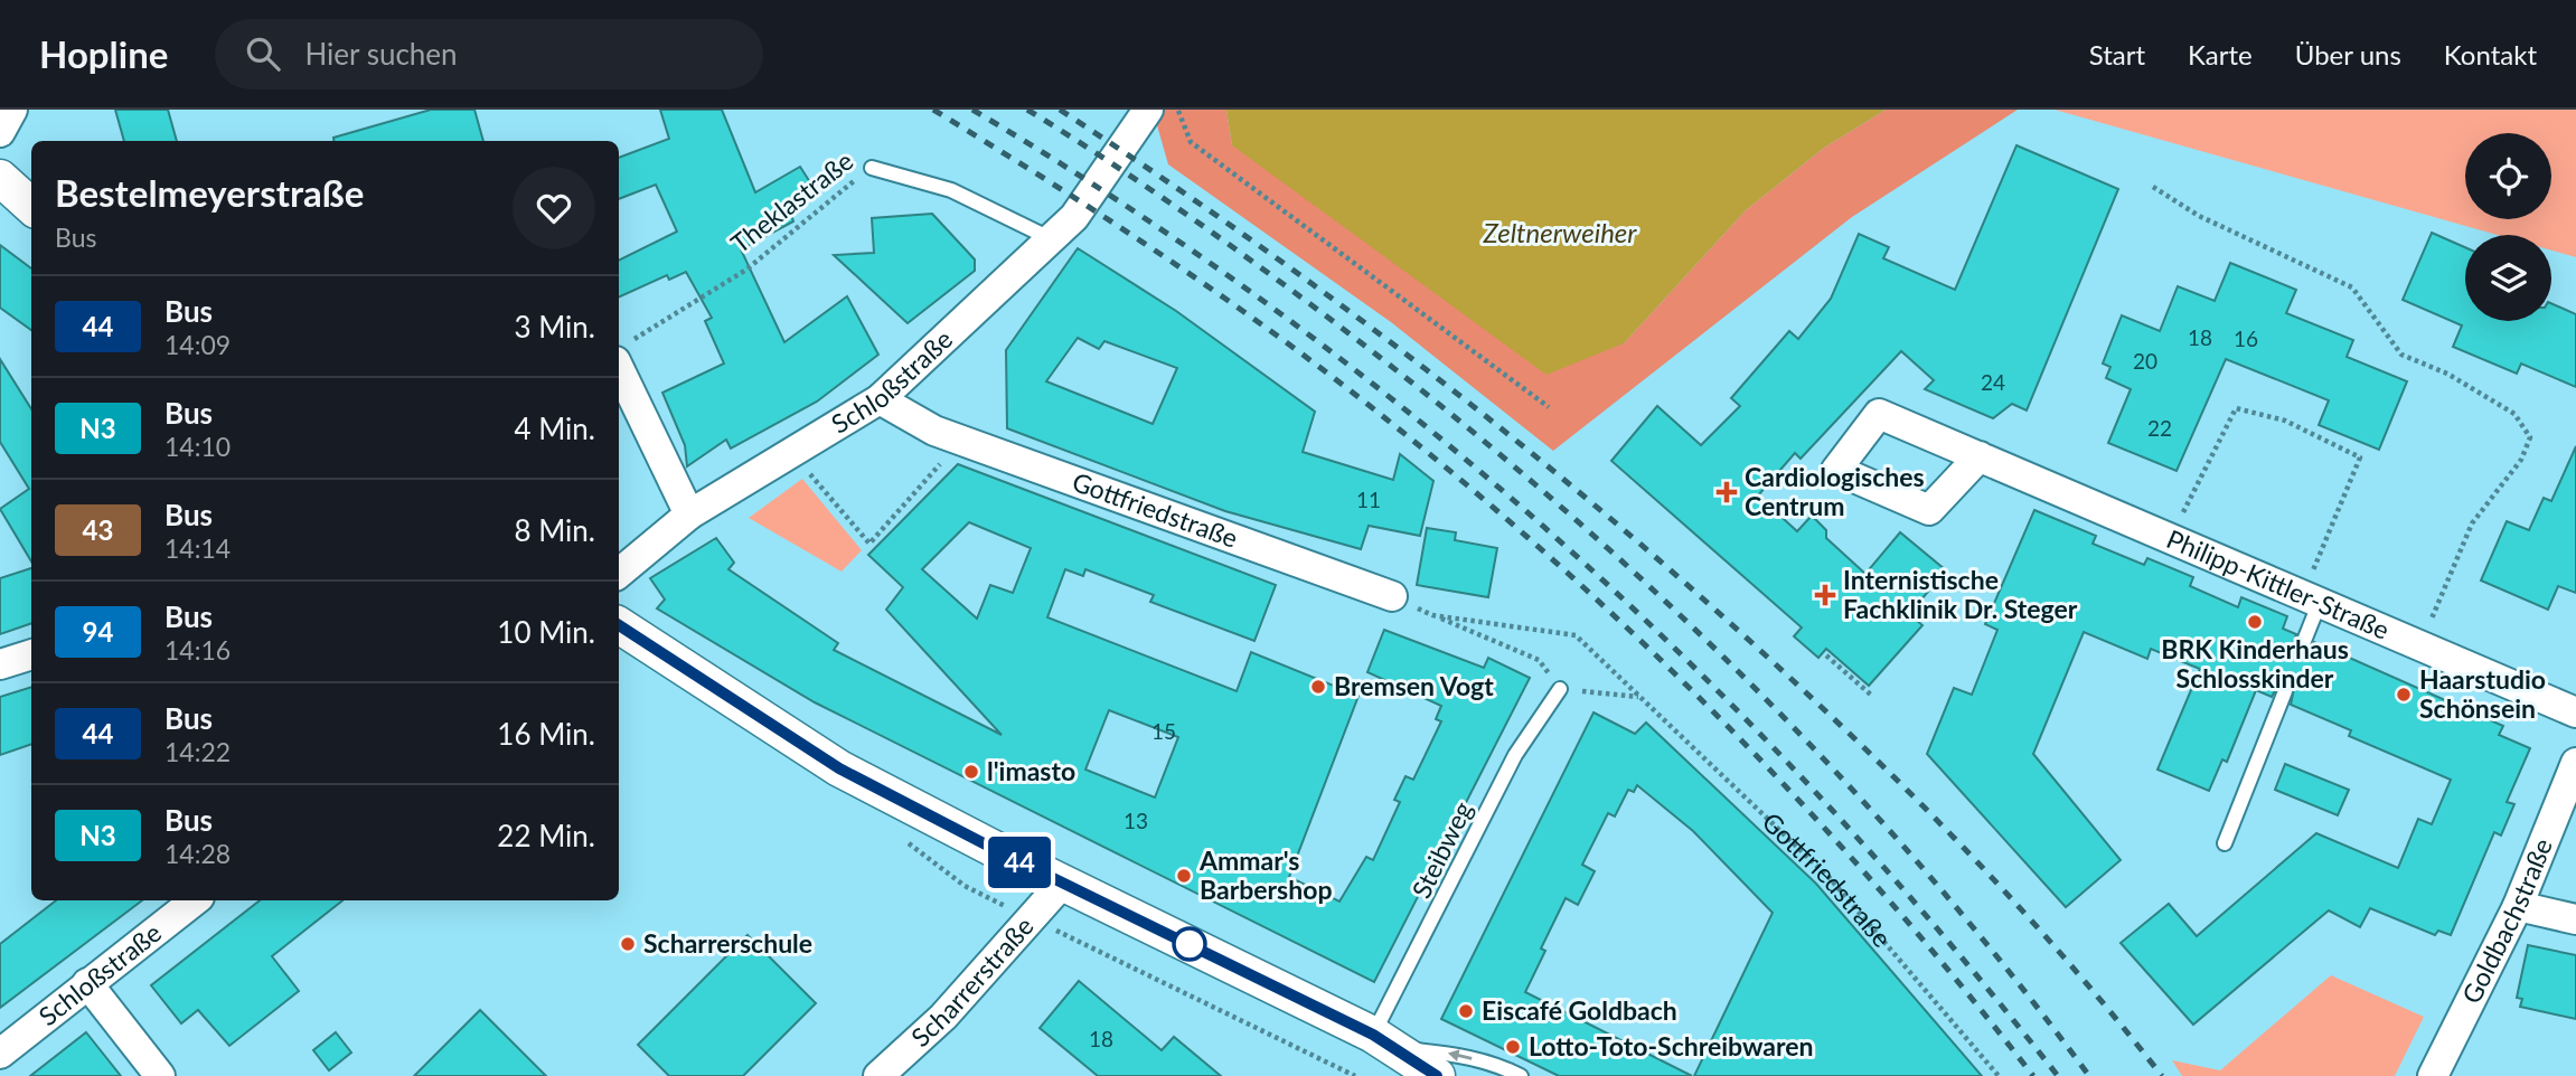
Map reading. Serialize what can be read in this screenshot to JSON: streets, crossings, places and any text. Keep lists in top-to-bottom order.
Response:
{
  "streets": {
    "street": [
      "Schloßstraße",
      "Gottfriedstraße",
      "Philipp-Kittler-Straße",
      "Goldbachstraße",
      "Scharrerstraße"
    ],
    "lane": ["Theklastraße", "Steibweg"]
  },
  "crossings": [
    ["Theklastraße", "Schloßstraße"],
    ["Schloßstraße", "Gottfriedstraße"],
    ["Gottfriedstraße", "Steibweg"]
  ],
  "water": ["Zeltnerweiher"],
  "places": {
    "health": ["Cardiologisches Centrum", "Internistische Fachklinik Dr. Steger"],
    "other": [
      "BRK Kinderhaus Schlosskinder",
      "Bremsen Vogt",
      "Haarstudio Schönsein",
      "l'imasto",
      "Ammar's Barbershop",
      "Scharrerschule",
      "Eiscafé Goldbach",
      "Lotto-Toto-Schreibwaren"
    ]
  },
  "lines": ["bus line 44"],
  "house_numbers": [
    "18",
    "16",
    "20",
    "24",
    "22",
    "11",
    "15",
    "13",
    "18"
  ],
  "page": {
    "header": "Hopline",
    "search": "Hier suchen",
    "nav": [
      "Start",
      "Karte",
      "Über uns",
      "Kontakt"
    ],
    "on_map": "44",
    "heading": ["Bestelmeyerstraße", "Bus"],
    "list": [
      {
        "mark": "44",
        "name": "Bus",
        "note": "14:09",
        "value": "3 Min."
      },
      {
        "mark": "N3",
        "name": "Bus",
        "note": "14:10",
        "value": "4 Min."
      },
      {
        "mark": "43",
        "name": "Bus",
        "note": "14:14",
        "value": "8 Min."
      },
      {
        "mark": "94",
        "name": "Bus",
        "note": "14:16",
        "value": "10 Min."
      },
      {
        "mark": "44",
        "name": "Bus",
        "note": "14:22",
        "value": "16 Min."
      },
      {
        "mark": "N3",
        "name": "Bus",
        "note": "14:28",
        "value": "22 Min."
      }
    ]
  }
}
